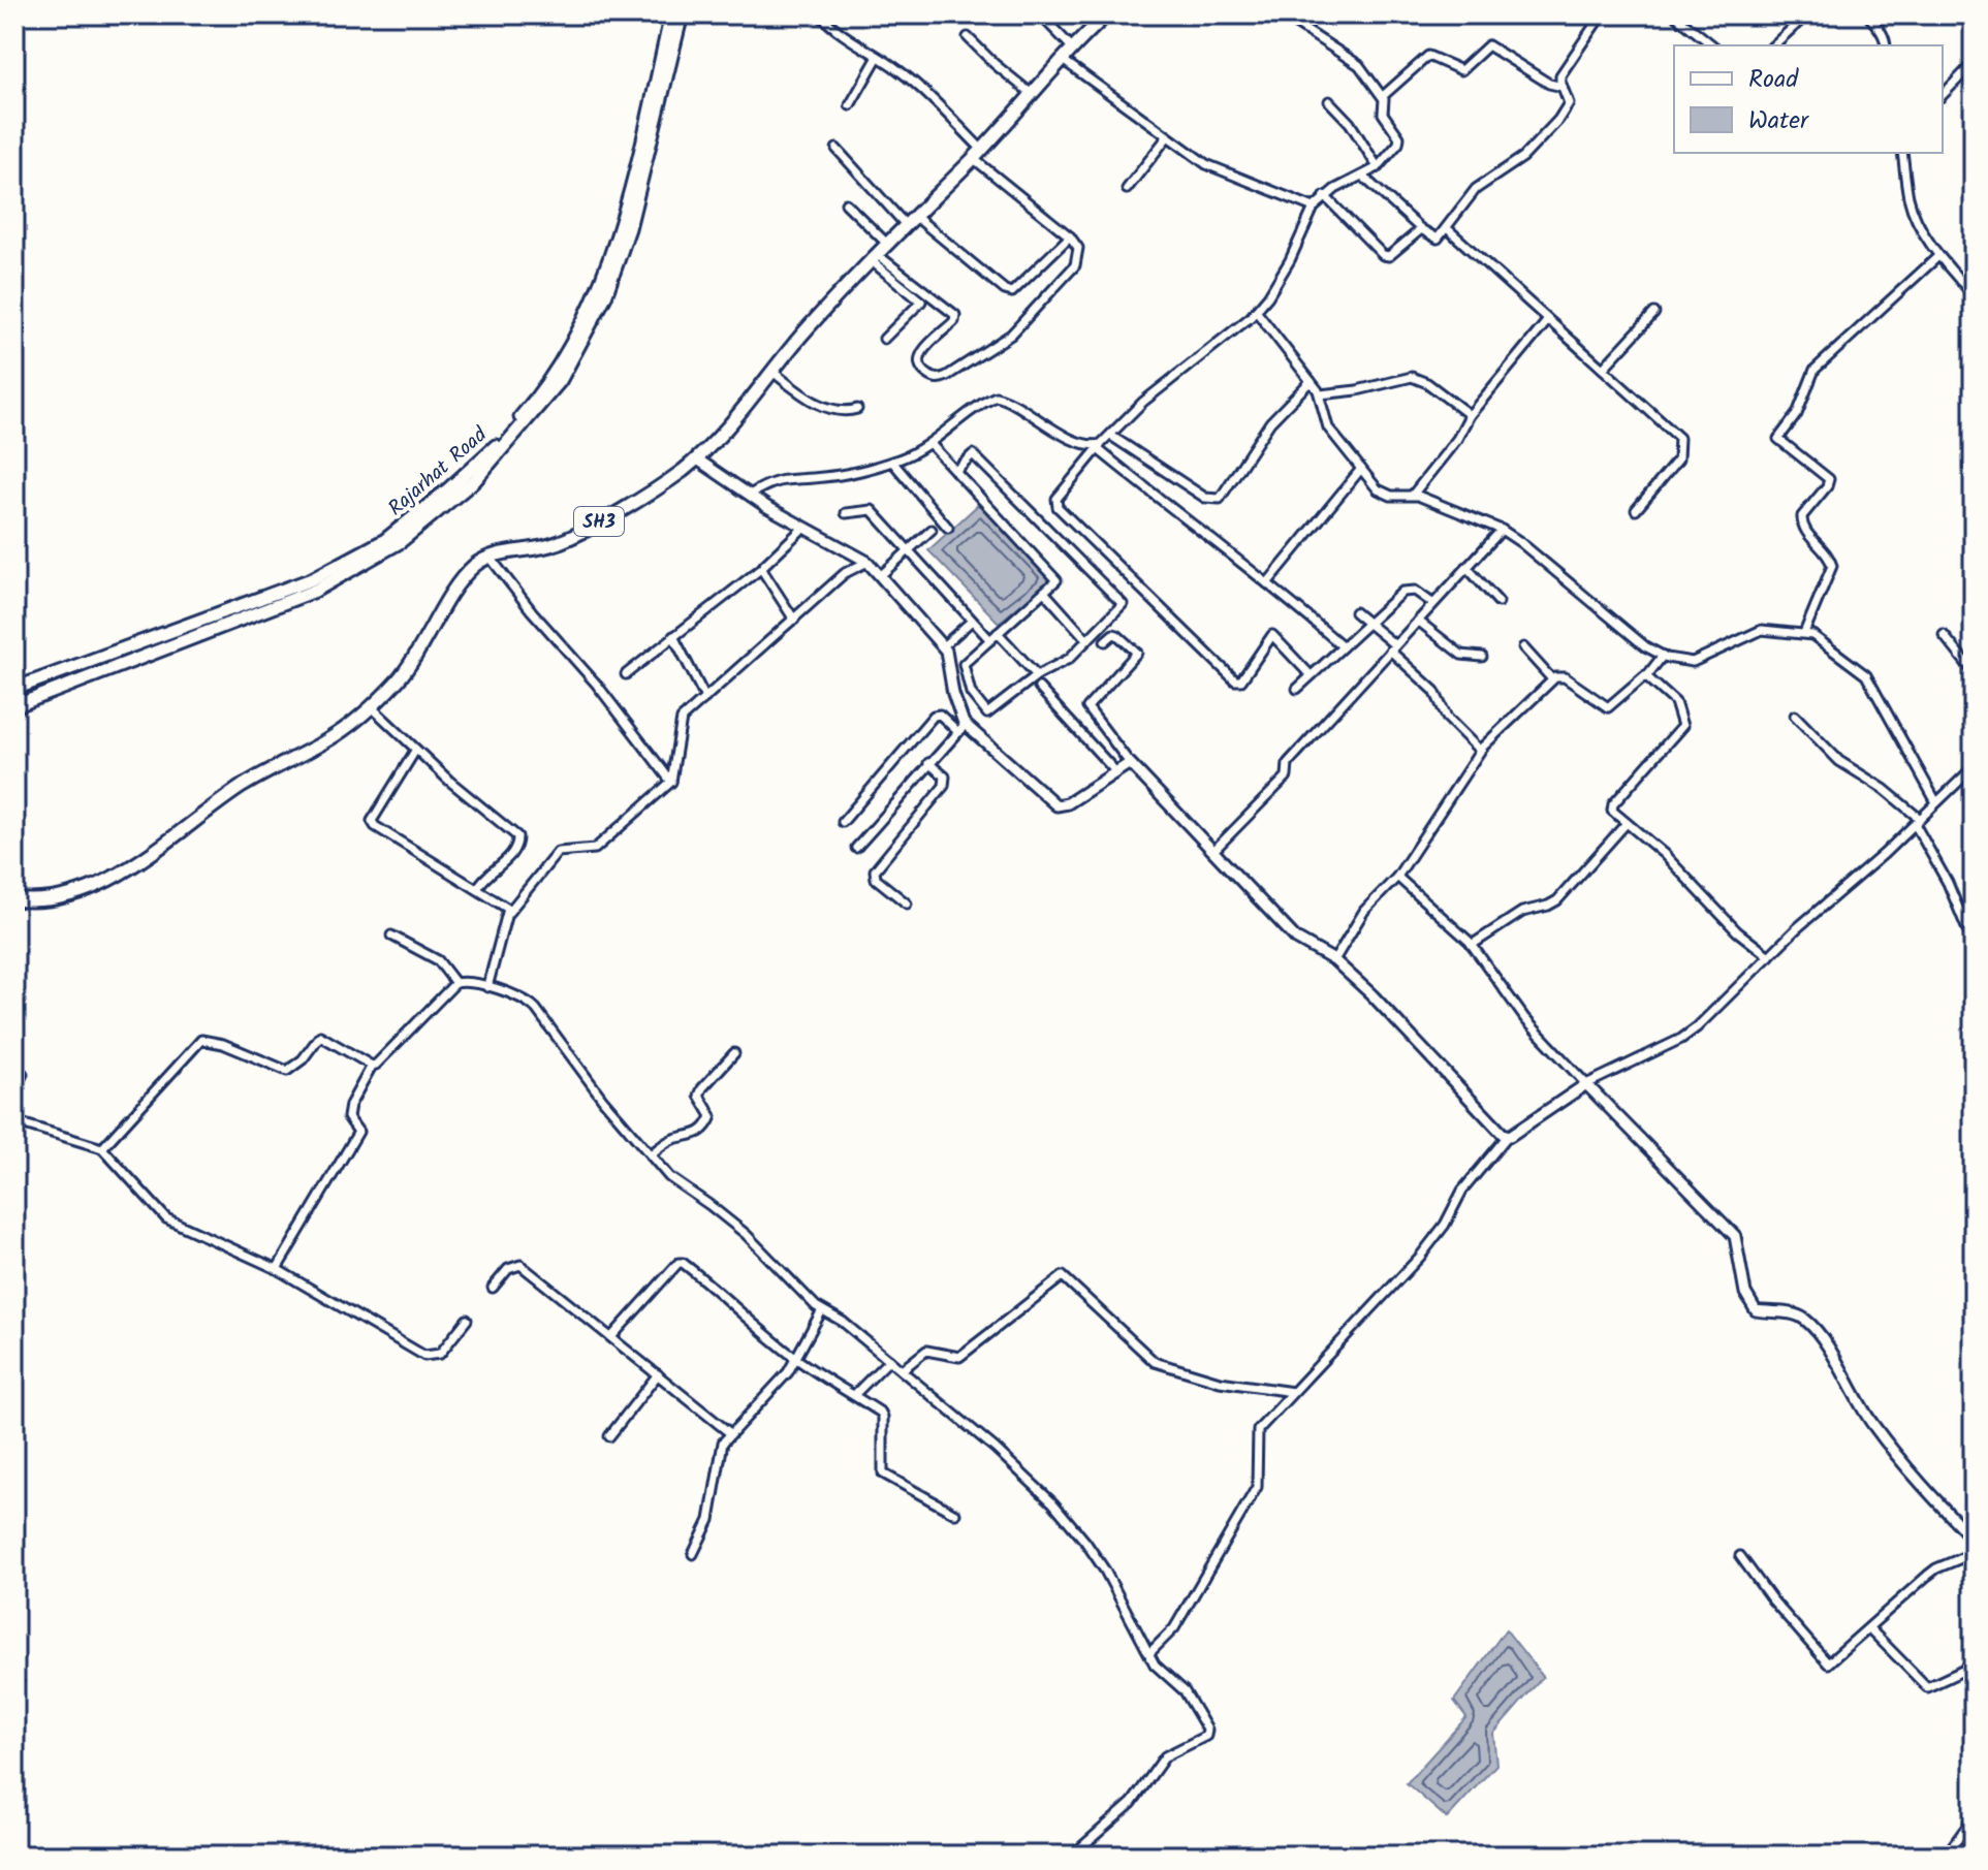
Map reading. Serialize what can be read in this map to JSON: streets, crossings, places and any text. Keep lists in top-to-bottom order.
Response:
{
  "streets": {
    "main road": ["Rajarhat Road", "SH3"]
  },
  "legend": ["Road", "Water"]
}
